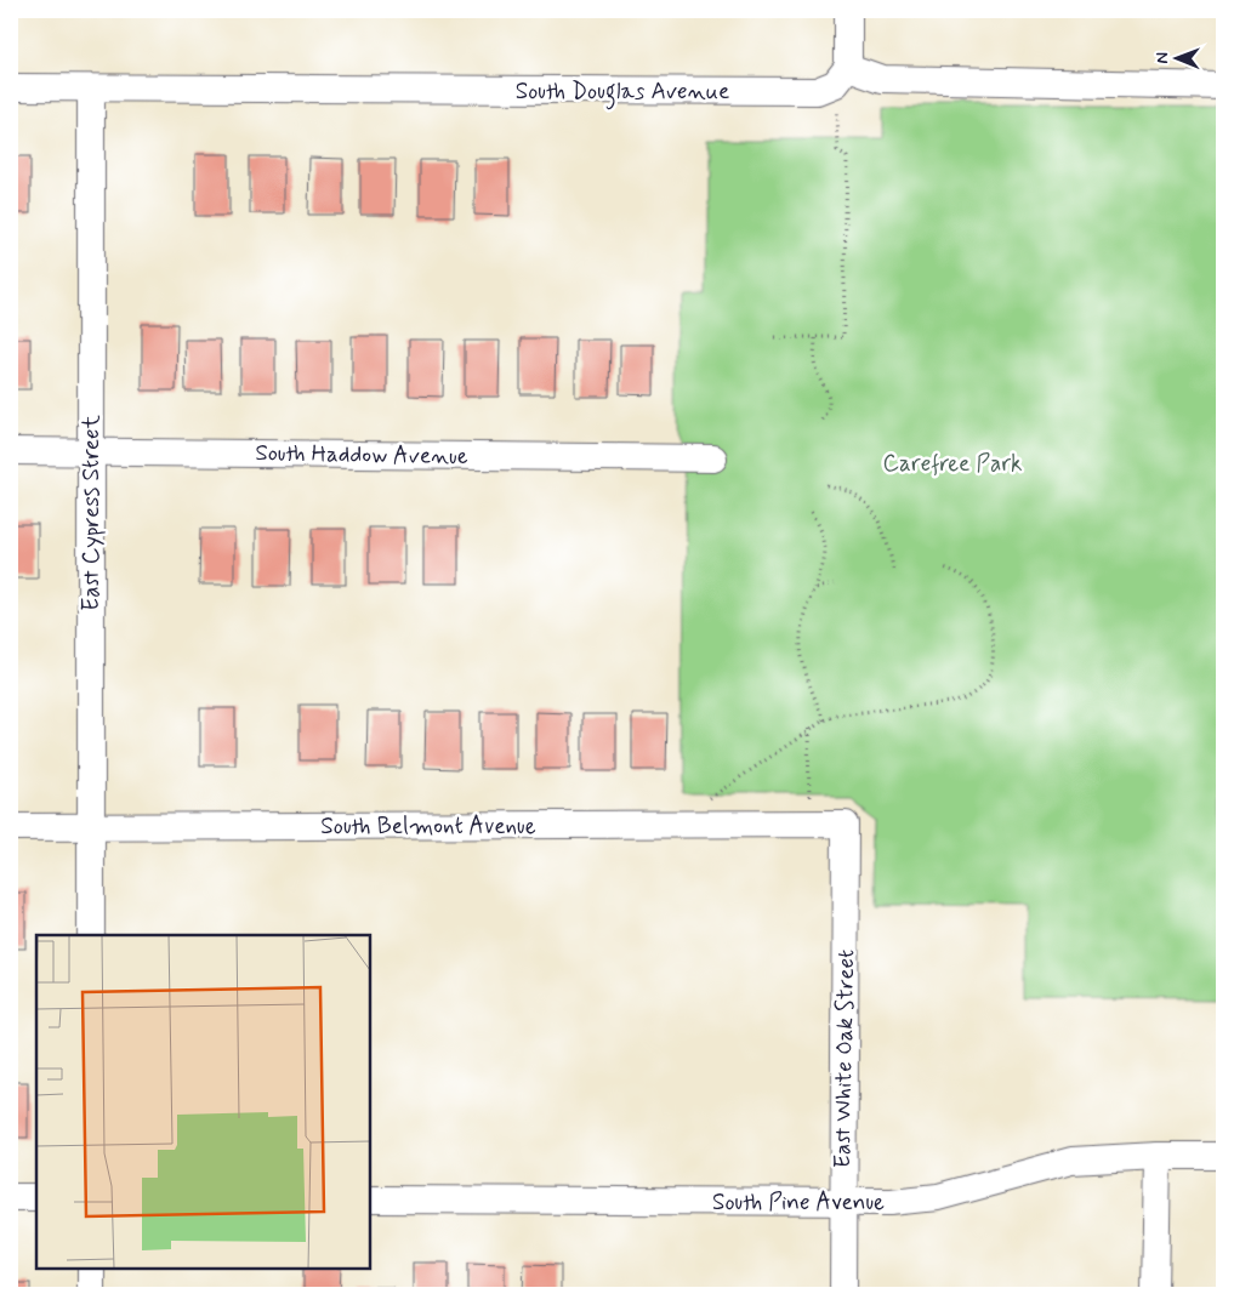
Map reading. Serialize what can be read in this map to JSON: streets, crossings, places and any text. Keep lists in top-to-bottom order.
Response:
{
  "streets": {
    "street": [
      "South Douglas Avenue",
      "South Haddow Avenue",
      "East Cypress Street",
      "South Belmont Avenue",
      "East White Oak Street",
      "South Pine Avenue"
    ]
  },
  "crossings": [
    ["South Douglas Avenue", "East Cypress Street"],
    ["South Haddow Avenue", "East Cypress Street"],
    ["East Cypress Street", "South Belmont Avenue"],
    ["South Belmont Avenue", "East White Oak Street"],
    ["East White Oak Street", "South Pine Avenue"]
  ],
  "parks": ["Carefree Park"],
  "north": "left"
}
